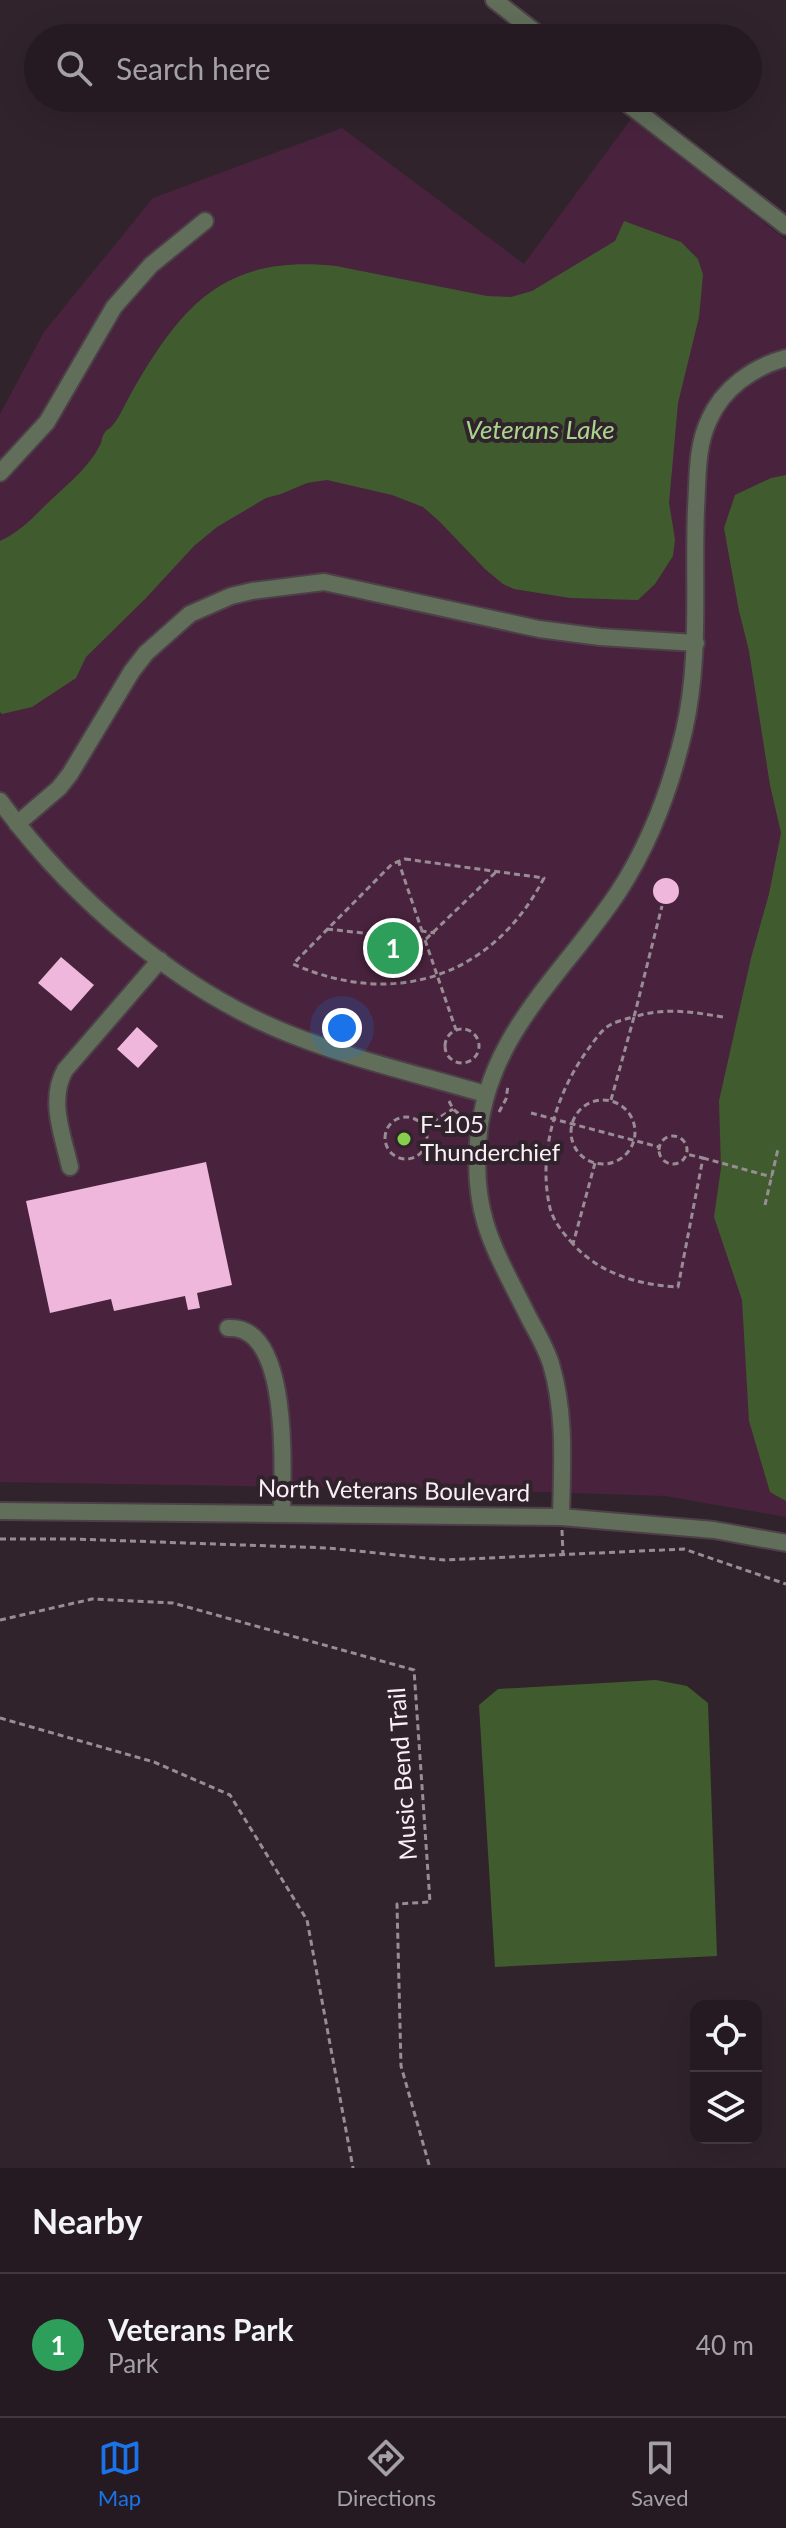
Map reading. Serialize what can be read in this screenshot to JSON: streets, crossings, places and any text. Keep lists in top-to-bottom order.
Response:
{
  "streets": {
    "street": ["North Veterans Boulevard"],
    "path": ["Music Bend Trail"]
  },
  "water": ["Veterans Lake"],
  "places": ["F-105 Thunderchief"],
  "page": {
    "search": "Search here",
    "pins": "1",
    "heading": "Nearby",
    "list": [
      {
        "mark": "1",
        "name": "Veterans Park",
        "note": "Park",
        "value": "40 m"
      }
    ],
    "nav": ["Map", "Directions", "Saved"]
  }
}
